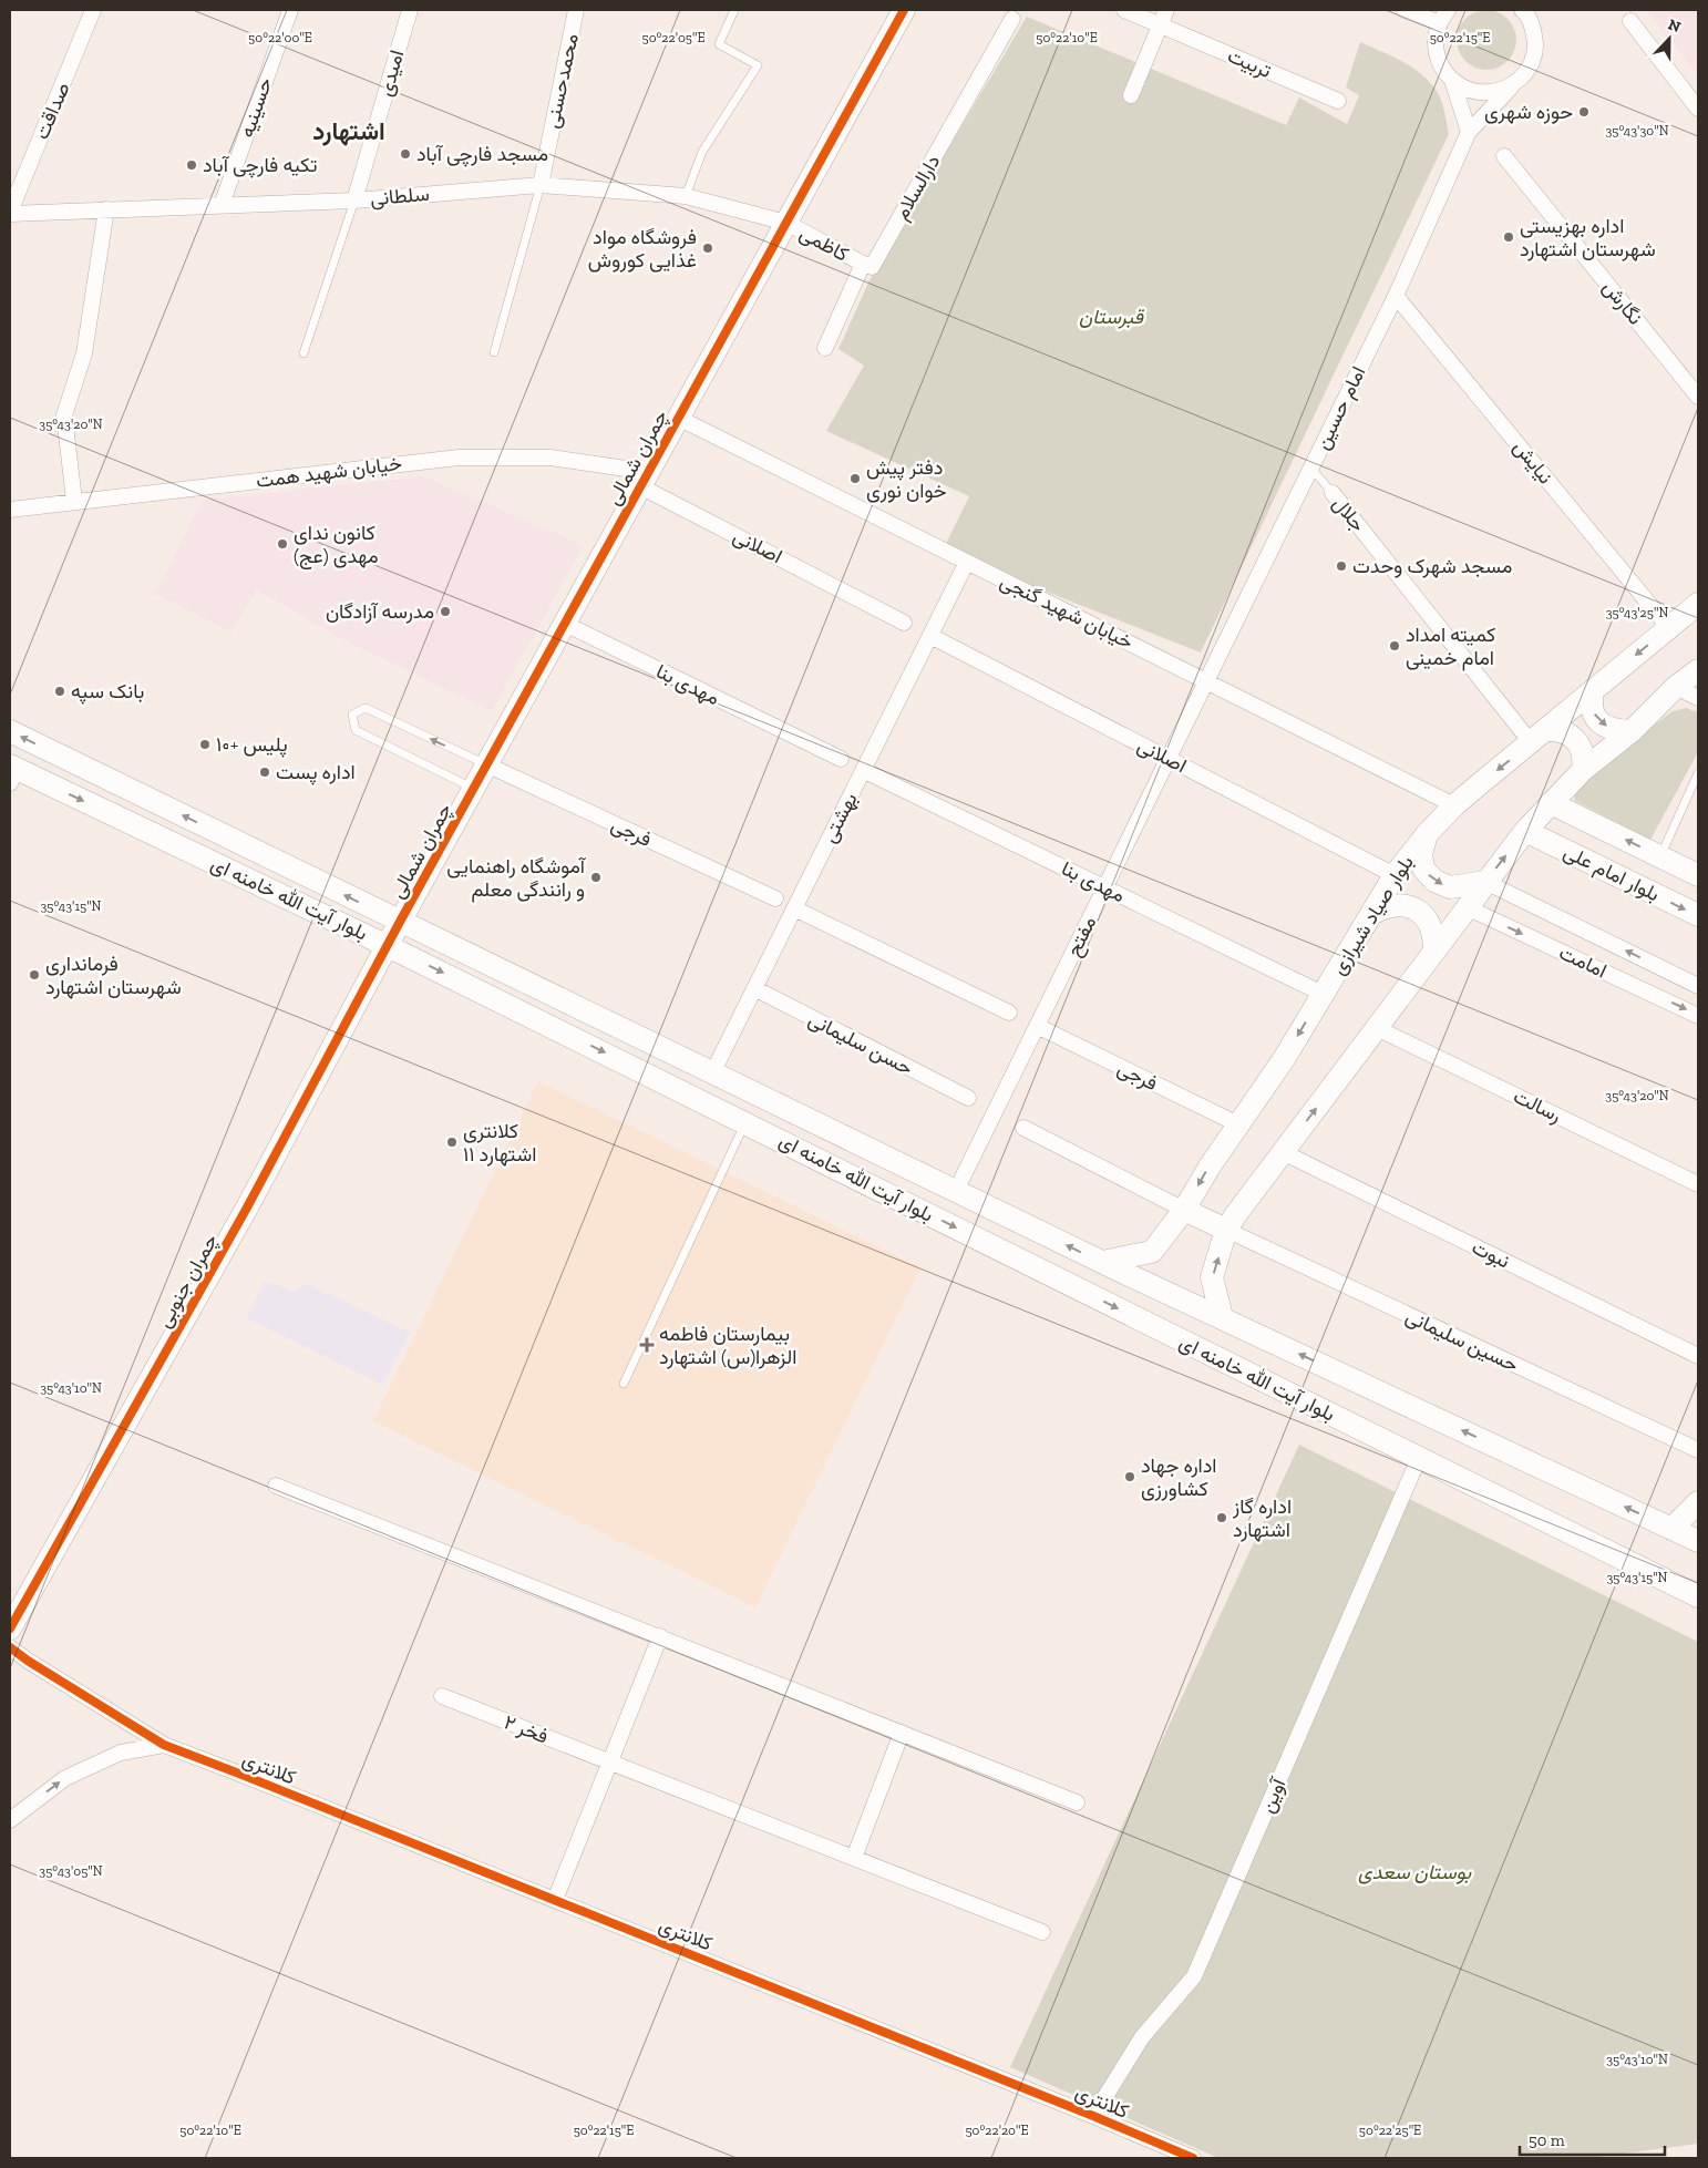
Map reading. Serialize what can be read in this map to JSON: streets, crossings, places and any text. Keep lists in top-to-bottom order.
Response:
{
  "streets": {
    "street": [
      "تربیت",
      "امیدی",
      "محمدحسنی",
      "حسینیه",
      "صداقت",
      "دارالسلام",
      "سلطانی",
      "کاظمی",
      "نگارش",
      "امام حسین",
      "چمران شمالی",
      "نیایش",
      "خیابان شهید همت",
      "جلال",
      "اصلانی",
      "خیابان شهید گنجی",
      "مهدی بنا",
      "بهشتی",
      "فرجی",
      "بلوار امام علی",
      "بلوار آیت الله خامنه ای",
      "بلوار صیاد شیرازی",
      "مفتح",
      "امامت",
      "حسن سلیمانی",
      "رسالت",
      "نبوت",
      "چمران جنوبی",
      "حسین سلیمانی",
      "فخر ۲",
      "کلانتری",
      "آوین"
    ]
  },
  "crossings": [
    ["امیدی", "سلطانی"],
    ["محمدحسنی", "سلطانی"],
    ["حسینیه", "سلطانی"],
    ["صداقت", "سلطانی"],
    ["دارالسلام", "کاظمی"],
    ["سلطانی", "کاظمی"],
    ["سلطانی", "چمران شمالی"],
    ["کاظمی", "چمران شمالی"],
    ["امام حسین", "نیایش"],
    ["امام حسین", "جلال"],
    ["امام حسین", "خیابان شهید گنجی"],
    ["امام حسین", "مفتح"],
    ["چمران شمالی", "خیابان شهید همت"],
    ["چمران شمالی", "اصلانی"],
    ["چمران شمالی", "خیابان شهید گنجی"],
    ["چمران شمالی", "مهدی بنا"],
    ["چمران شمالی", "فرجی"],
    ["چمران شمالی", "بلوار آیت الله خامنه ای"],
    ["چمران شمالی", "چمران جنوبی"],
    ["نیایش", "بلوار صیاد شیرازی"],
    ["خیابان شهید همت", "اصلانی"],
    ["جلال", "بلوار صیاد شیرازی"],
    ["اصلانی", "بهشتی"],
    ["اصلانی", "بلوار صیاد شیرازی"],
    ["اصلانی", "مفتح"],
    ["خیابان شهید گنجی", "بهشتی"],
    ["خیابان شهید گنجی", "بلوار صیاد شیرازی"],
    ["خیابان شهید گنجی", "مفتح"],
    ["مهدی بنا", "بهشتی"],
    ["مهدی بنا", "بلوار صیاد شیرازی"],
    ["مهدی بنا", "مفتح"],
    ["بهشتی", "بلوار آیت الله خامنه ای"],
    ["بهشتی", "حسن سلیمانی"],
    ["فرجی", "بلوار صیاد شیرازی"],
    ["فرجی", "مفتح"],
    ["بلوار آیت الله خامنه ای", "بلوار صیاد شیرازی"],
    ["بلوار آیت الله خامنه ای", "مفتح"],
    ["بلوار آیت الله خامنه ای", "چمران جنوبی"],
    ["بلوار آیت الله خامنه ای", "آوین"],
    ["کلانتری", "آوین"]
  ],
  "districts": ["اشتهارد"],
  "parks": ["قبرستان", "بوستان سعدی"],
  "places": {
    "other": [
      "حوزه شهری",
      "مسجد فارچی آباد",
      "تکیه فارچی آباد",
      "اداره بهزیستی شهرستان اشتهارد",
      "فروشگاه مواد غذایی کوروش",
      "دفتر پیش خوان نوری",
      "کانون ندای مهدی (عج)",
      "مسجد شهرک وحدت",
      "مدرسه آزادگان",
      "کمیته امداد امام خمینی",
      "بانک سپه",
      "پلیس +۱۰",
      "اداره پست",
      "آموشگاه راهنمایی و رانندگی معلم",
      "فرمانداری شهرستان اشتهارد",
      "کلانتری ۱۱ اشتهارد",
      "اداره جهاد کشاورزی",
      "اداره گاز اشتهارد"
    ],
    "health": ["بیمارستان فاطمه الزهرا(س) اشتهارد"]
  },
  "scale_bar": "50 m",
  "north": "top",
  "coordinates": [
    "50°22'00\"E",
    "50°22'05\"E",
    "50°22'10\"E",
    "50°22'15\"E",
    "35°43'30\"N",
    "35°43'20\"N",
    "35°43'25\"N",
    "35°43'15\"N",
    "35°43'10\"N",
    "35°43'05\"N",
    "50°22'20\"E",
    "50°22'25\"E"
  ]
}
